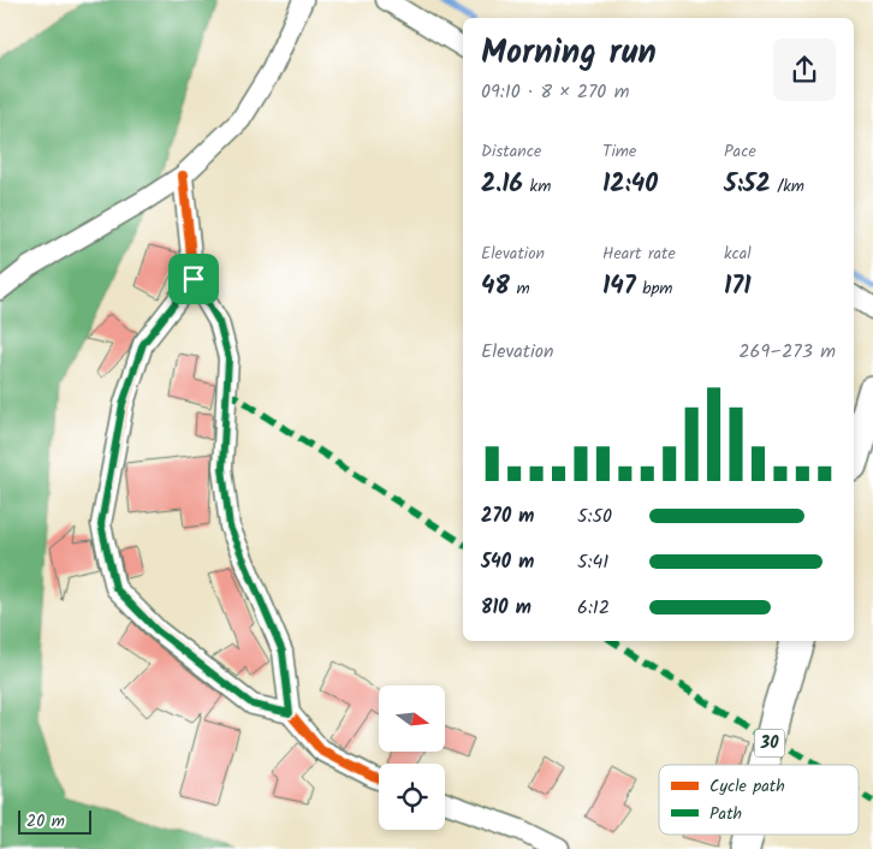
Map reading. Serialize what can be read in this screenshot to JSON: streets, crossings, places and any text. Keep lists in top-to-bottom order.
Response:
{
  "streets": {
    "main road": ["30"]
  },
  "legend": ["Cycle path", "Path"],
  "scale_bar": "20 m",
  "north": "right",
  "page": {
    "heading": ["Morning run", "09:10 · 8 × 270 m"],
    "stats": [
      ["Distance", "2.16 km"],
      ["Time", "12:40"],
      ["Pace", "5:52 /km"],
      ["Elevation", "48 m"],
      ["Heart rate", "147 bpm"],
      ["kcal", "171"]
    ],
    "chart": ["Elevation", "269–273 m"],
    "list": [
      {
        "name": "270 m",
        "note": "5:50"
      },
      {
        "name": "540 m",
        "note": "5:41"
      },
      {
        "name": "810 m",
        "note": "6:12"
      }
    ],
    "scale": "20 m"
  }
}
